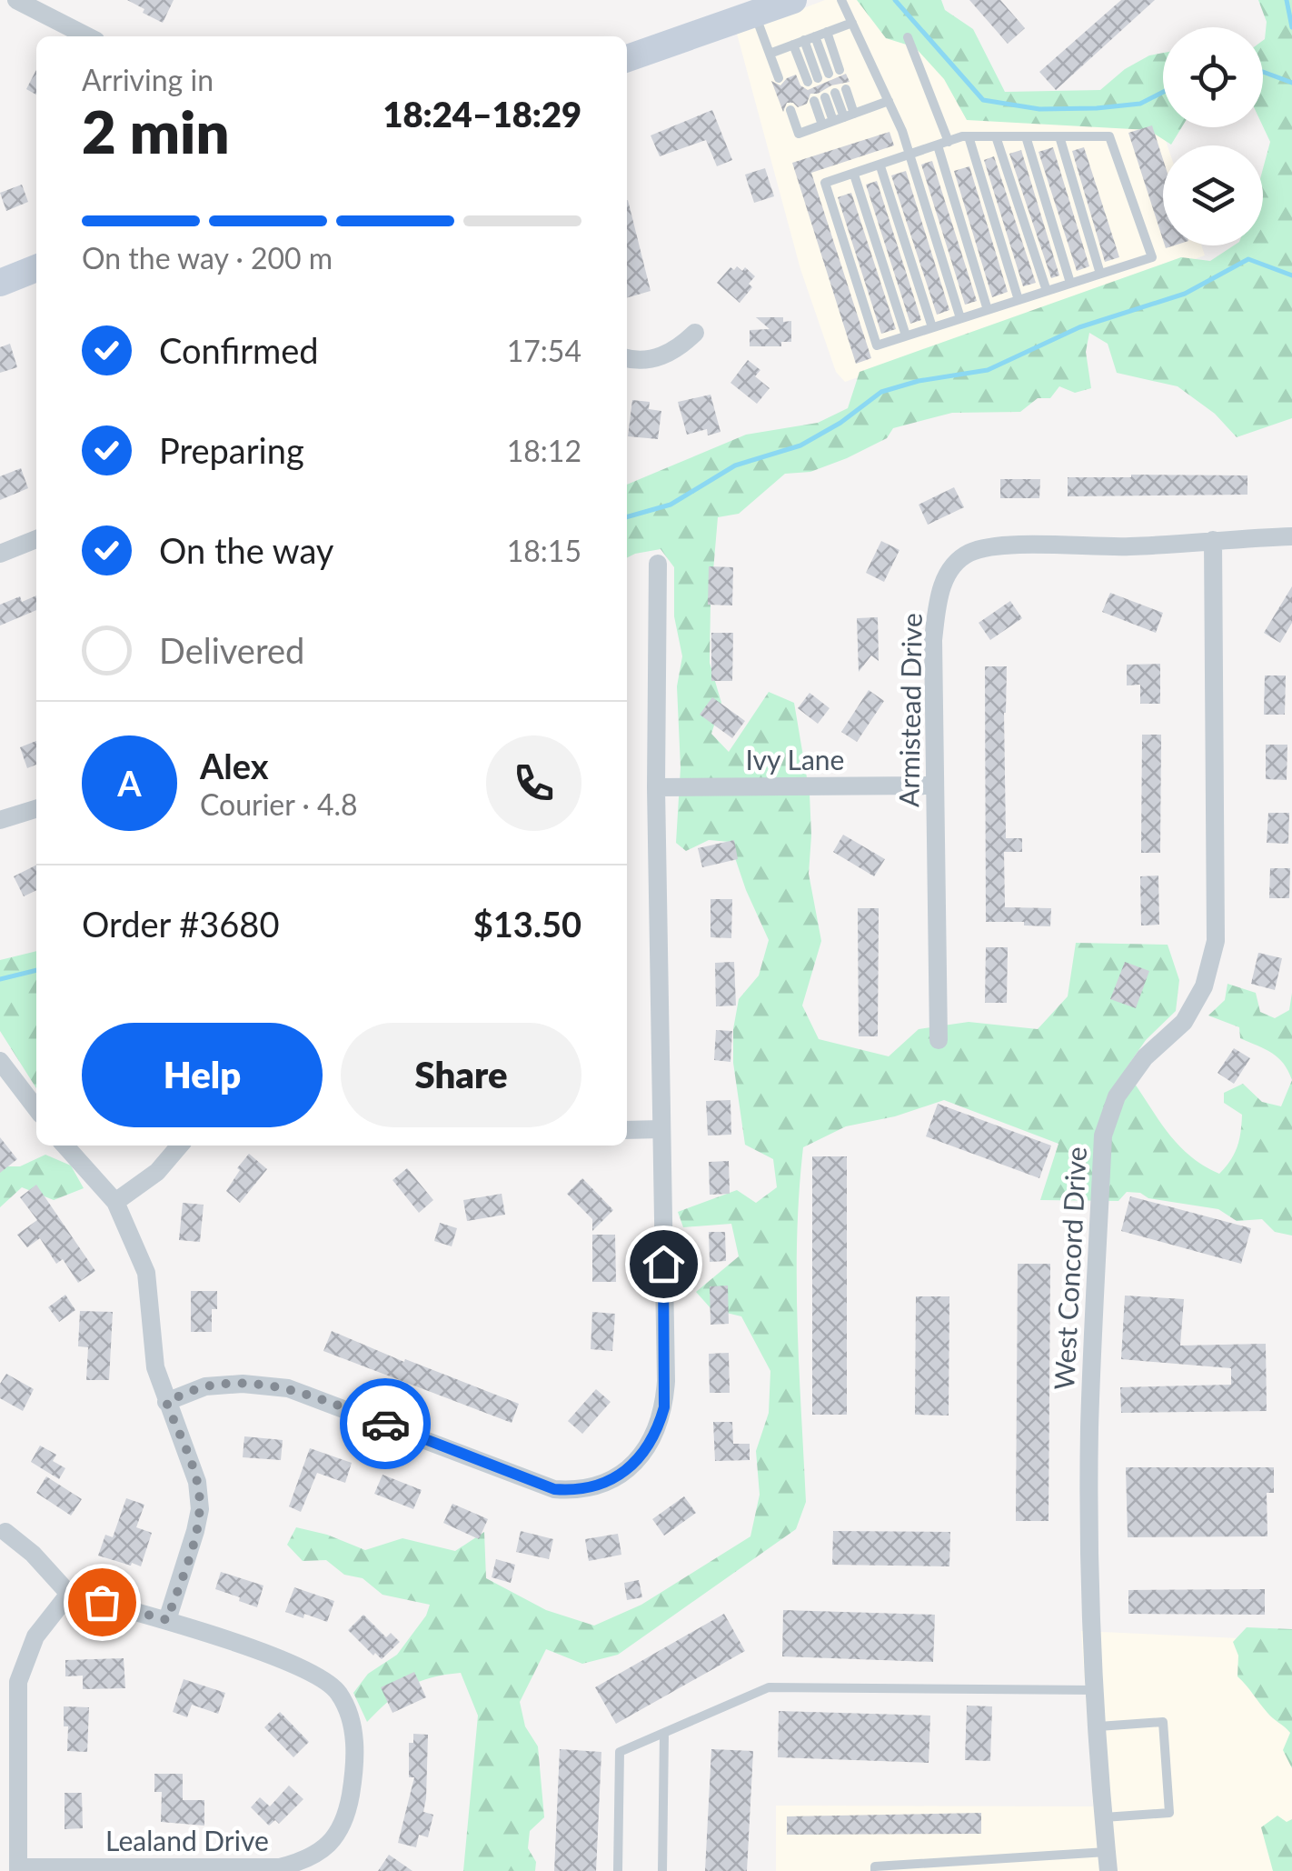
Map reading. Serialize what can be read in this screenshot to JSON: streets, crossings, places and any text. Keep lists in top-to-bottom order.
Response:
{
  "streets": {
    "street": [
      "Armistead Drive",
      "Ivy Lane",
      "West Concord Drive",
      "Lealand Drive"
    ]
  },
  "crossings": [
    ["Armistead Drive", "Ivy Lane"],
    ["Armistead Drive", "West Concord Drive"]
  ],
  "page": {
    "heading": ["2 min", "Arriving in", "18:24–18:29"],
    "panel": [
      "Alex",
      "Courier · 4.8",
      "Order #3680",
      "$13.50"
    ],
    "bar": "On the way · 200 m",
    "list": [
      ["Confirmed", "17:54"],
      ["Preparing", "18:12"],
      ["On the way", "18:15"],
      "Delivered"
    ],
    "round": "A",
    "buttons": ["Help", "Share"]
  }
}
